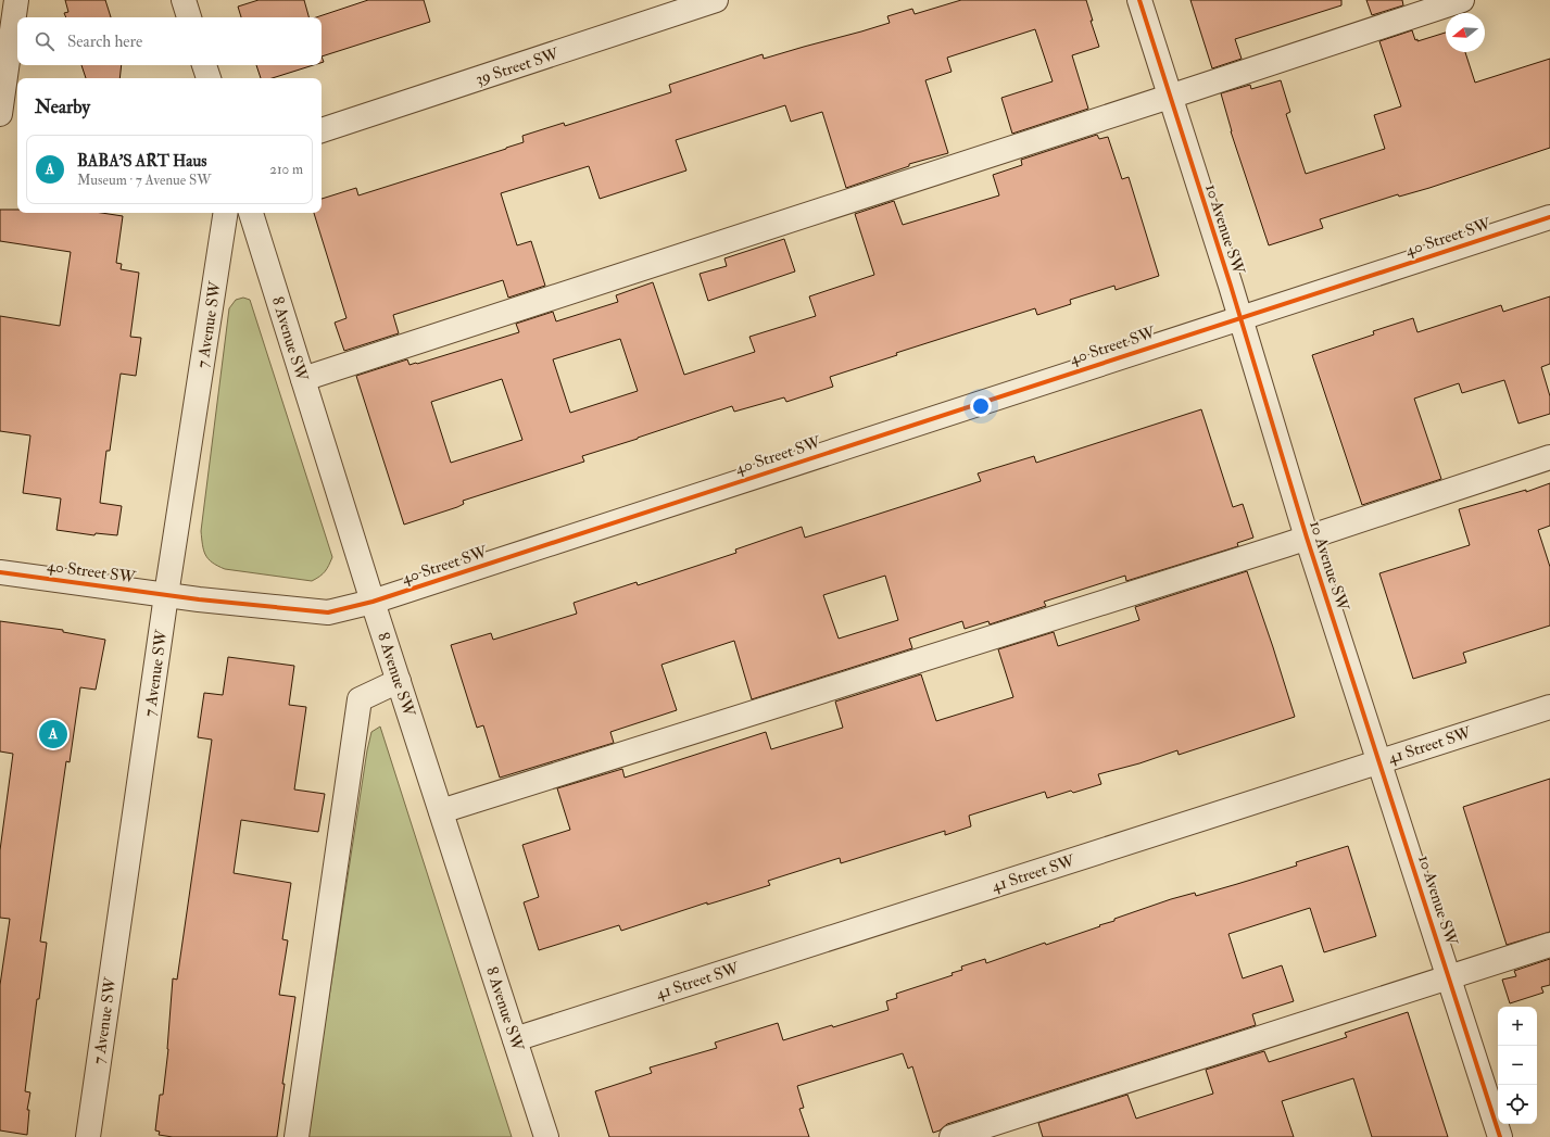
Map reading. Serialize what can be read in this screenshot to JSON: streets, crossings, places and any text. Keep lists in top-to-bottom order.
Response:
{
  "streets": {
    "street": [
      "39 Street SW",
      "10 Avenue SW",
      "40 Street SW",
      "7 Avenue SW",
      "8 Avenue SW",
      "41 Street SW"
    ]
  },
  "crossings": [
    ["10 Avenue SW", "40 Street SW"],
    ["10 Avenue SW", "41 Street SW"],
    ["40 Street SW", "7 Avenue SW"],
    ["40 Street SW", "8 Avenue SW"],
    ["8 Avenue SW", "41 Street SW"]
  ],
  "north": "left",
  "page": {
    "search": "Search here",
    "heading": "Nearby",
    "list": [
      {
        "mark": "A",
        "name": "BABA'S ART Haus",
        "note": "Museum · 7 Avenue SW",
        "value": "210 m"
      }
    ],
    "pins": "A",
    "map_buttons": ["+", "−"]
  }
}
